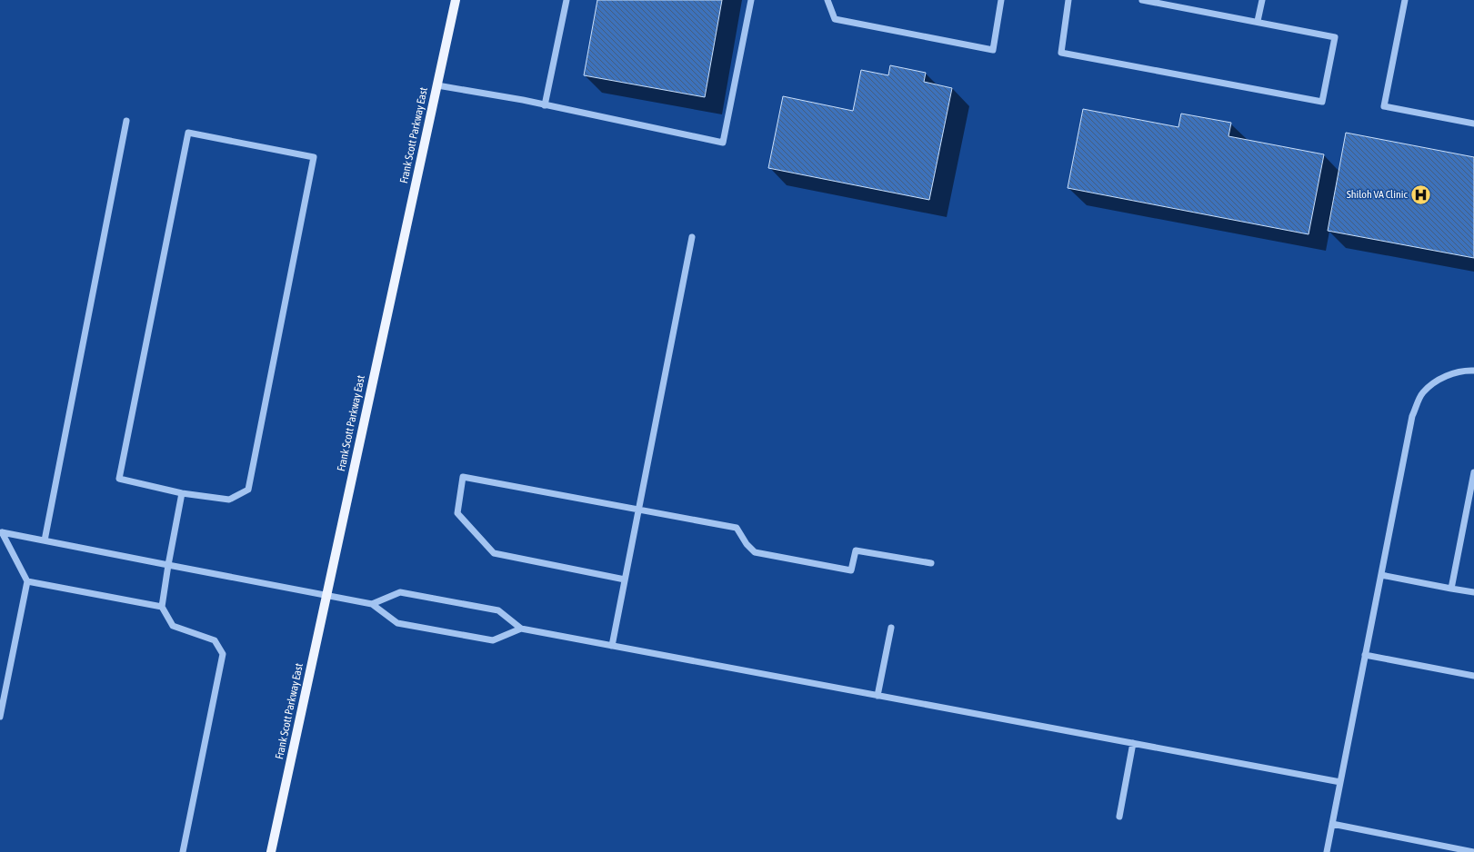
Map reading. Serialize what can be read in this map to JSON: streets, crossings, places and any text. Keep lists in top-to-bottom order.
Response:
{
  "streets": {
    "main road": ["Frank Scott Parkway East"]
  },
  "places": {
    "hospital": ["Shiloh VA Clinic"]
  }
}
